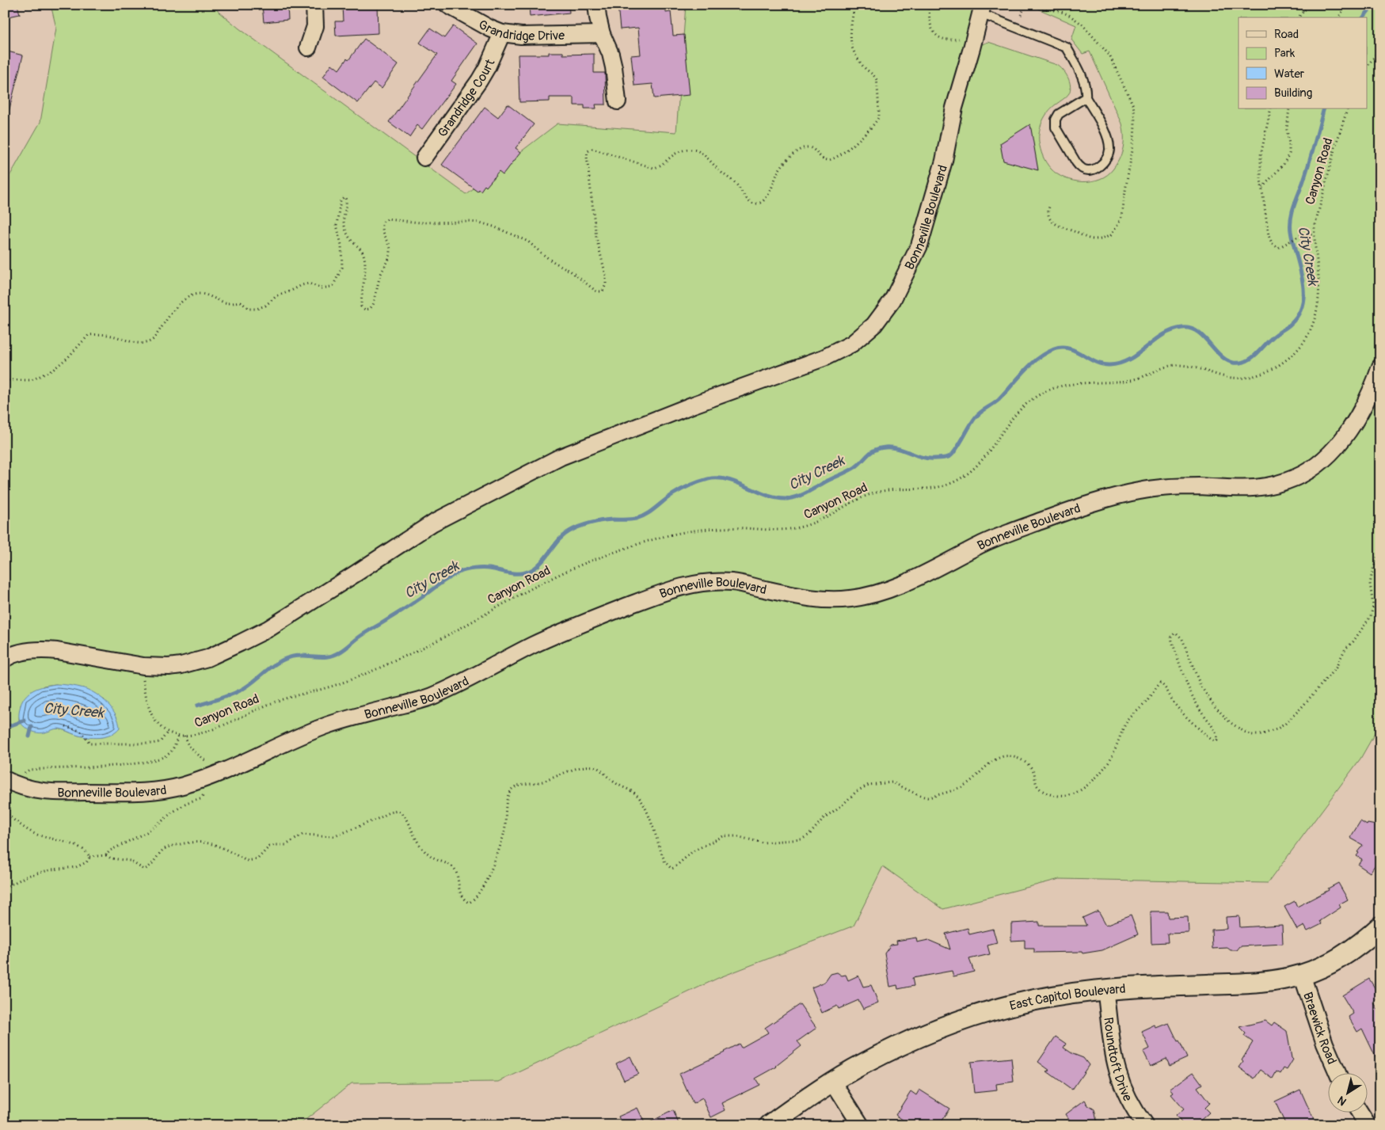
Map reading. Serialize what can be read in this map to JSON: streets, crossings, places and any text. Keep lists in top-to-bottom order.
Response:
{
  "streets": {
    "street": [
      "Grandridge Drive",
      "Grandridge Court",
      "Bonneville Boulevard",
      "East Capitol Boulevard",
      "Braewick Road",
      "Roundtoft Drive"
    ],
    "path": ["Canyon Road"]
  },
  "crossings": [
    ["Grandridge Drive", "Grandridge Court"],
    ["Canyon Road", "Bonneville Boulevard"],
    ["East Capitol Boulevard", "Braewick Road"],
    ["East Capitol Boulevard", "Roundtoft Drive"]
  ],
  "water": ["City Creek"],
  "legend": [
    "Road",
    "Park",
    "Water",
    "Building"
  ],
  "north": "bottom left"
}
